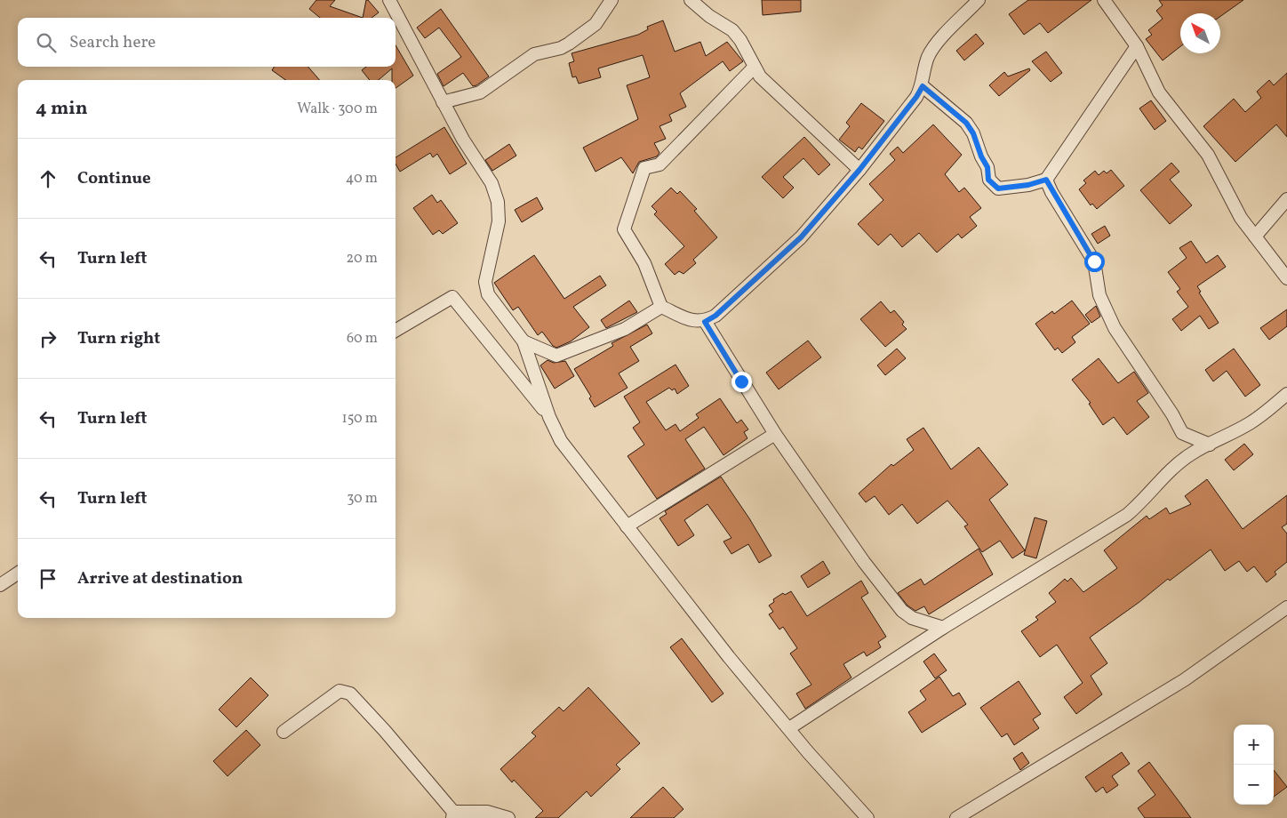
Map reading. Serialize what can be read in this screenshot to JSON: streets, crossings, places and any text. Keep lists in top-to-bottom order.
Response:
{
  "north": "top left",
  "page": {
    "search": "Search here",
    "heading": ["4 min", "Walk · 300 m"],
    "list": [
      ["Continue", "40 m"],
      ["Turn left", "20 m"],
      ["Turn right", "60 m"],
      ["Turn left", "150 m"],
      ["Turn left", "30 m"],
      "Arrive at destination"
    ],
    "map_buttons": ["+", "−"]
  }
}
